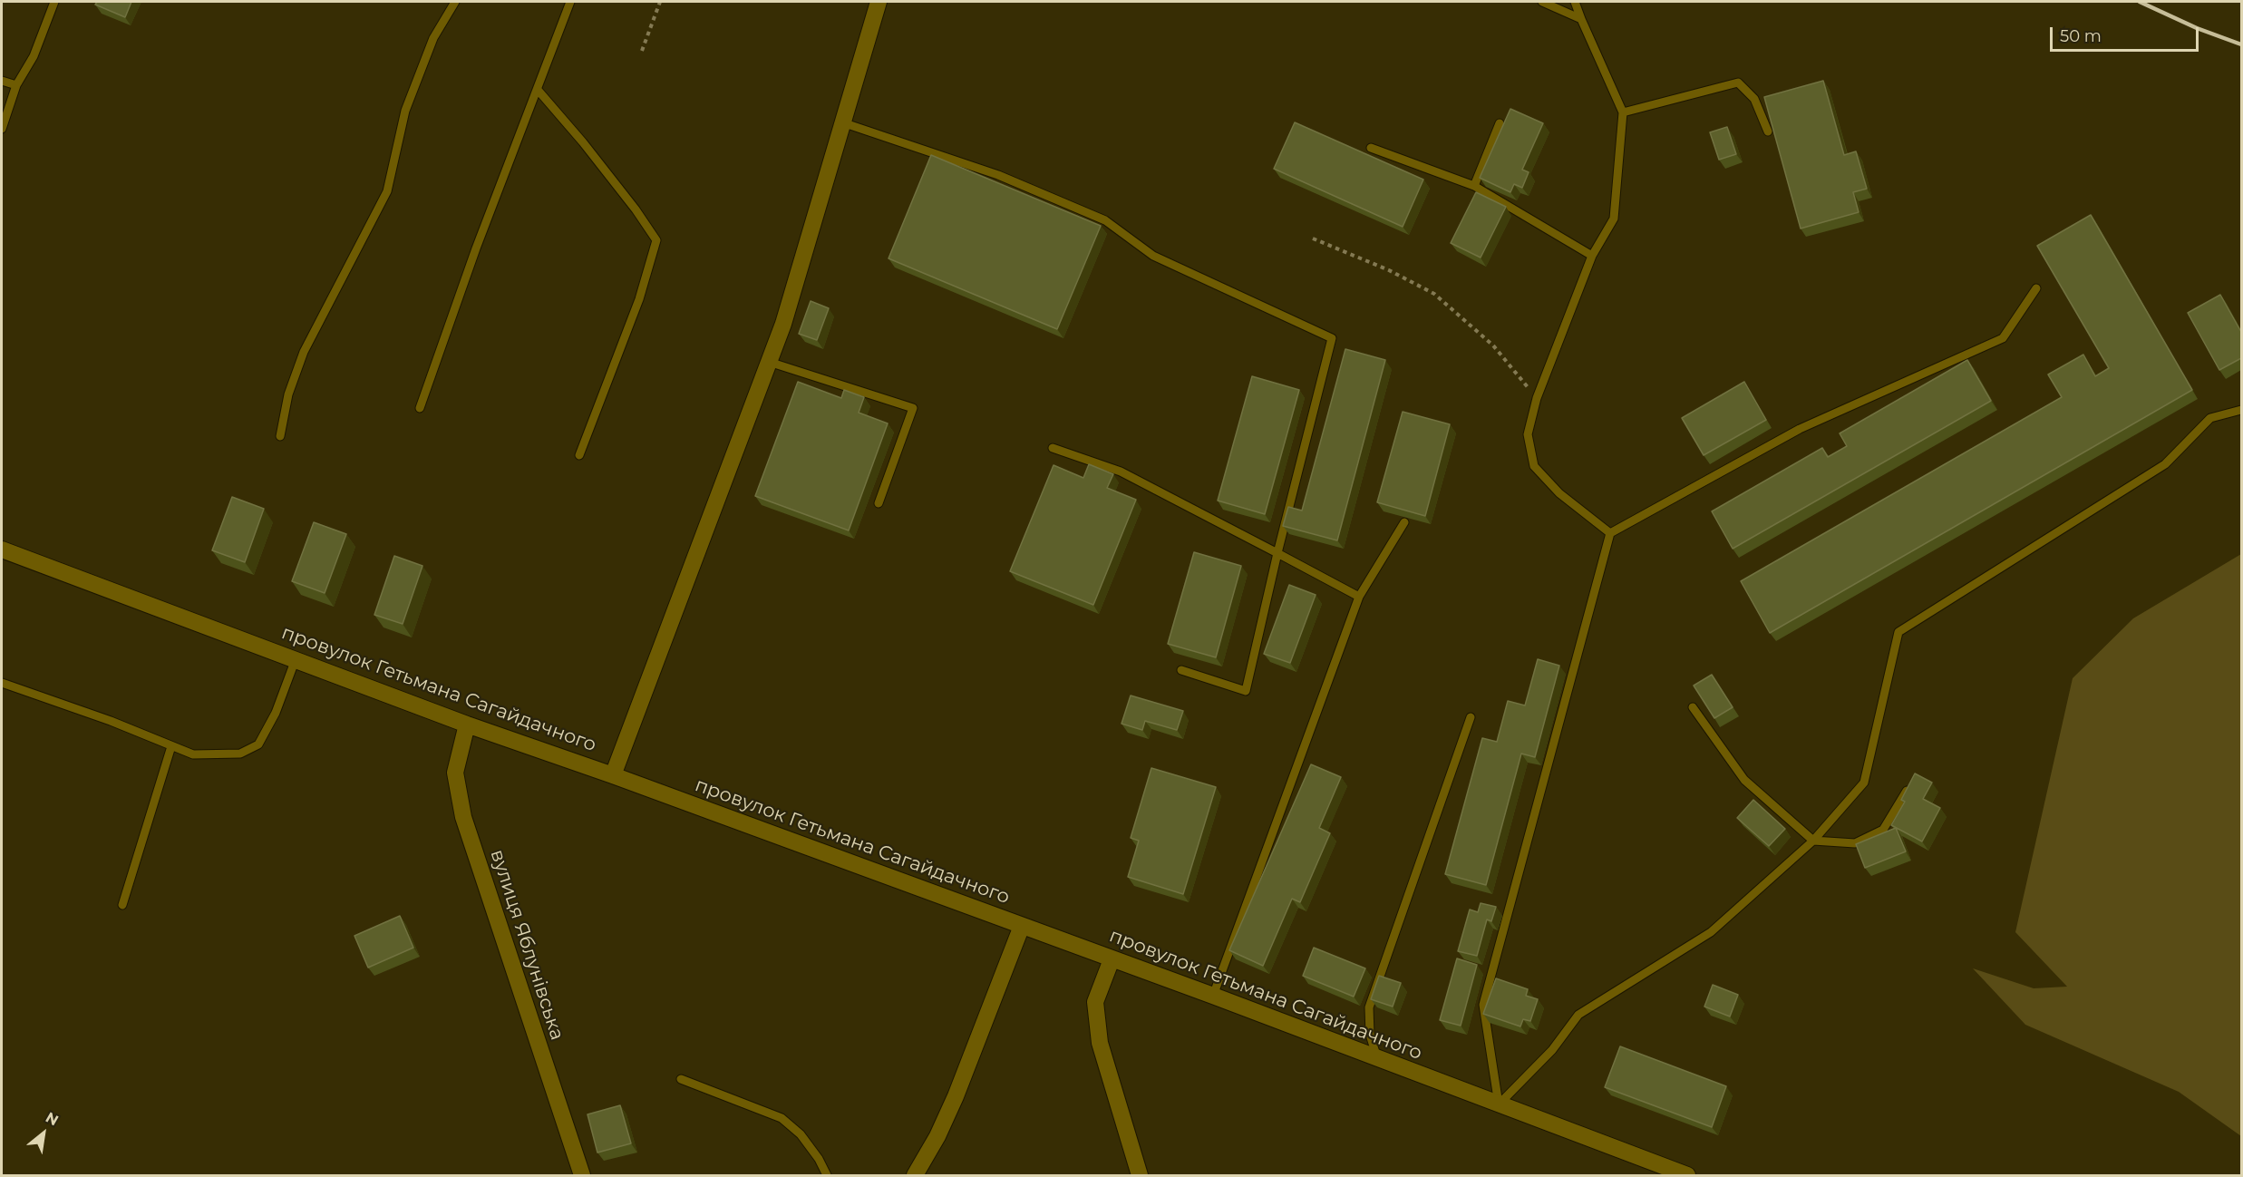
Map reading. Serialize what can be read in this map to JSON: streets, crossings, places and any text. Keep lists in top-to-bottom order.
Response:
{
  "streets": {
    "street": ["провулок Гетьмана Сагайдачного", "вулиця Яблунівська"]
  },
  "crossings": [
    ["провулок Гетьмана Сагайдачного", "вулиця Яблунівська"]
  ],
  "scale_bar": "50 m",
  "north": "top right"
}
